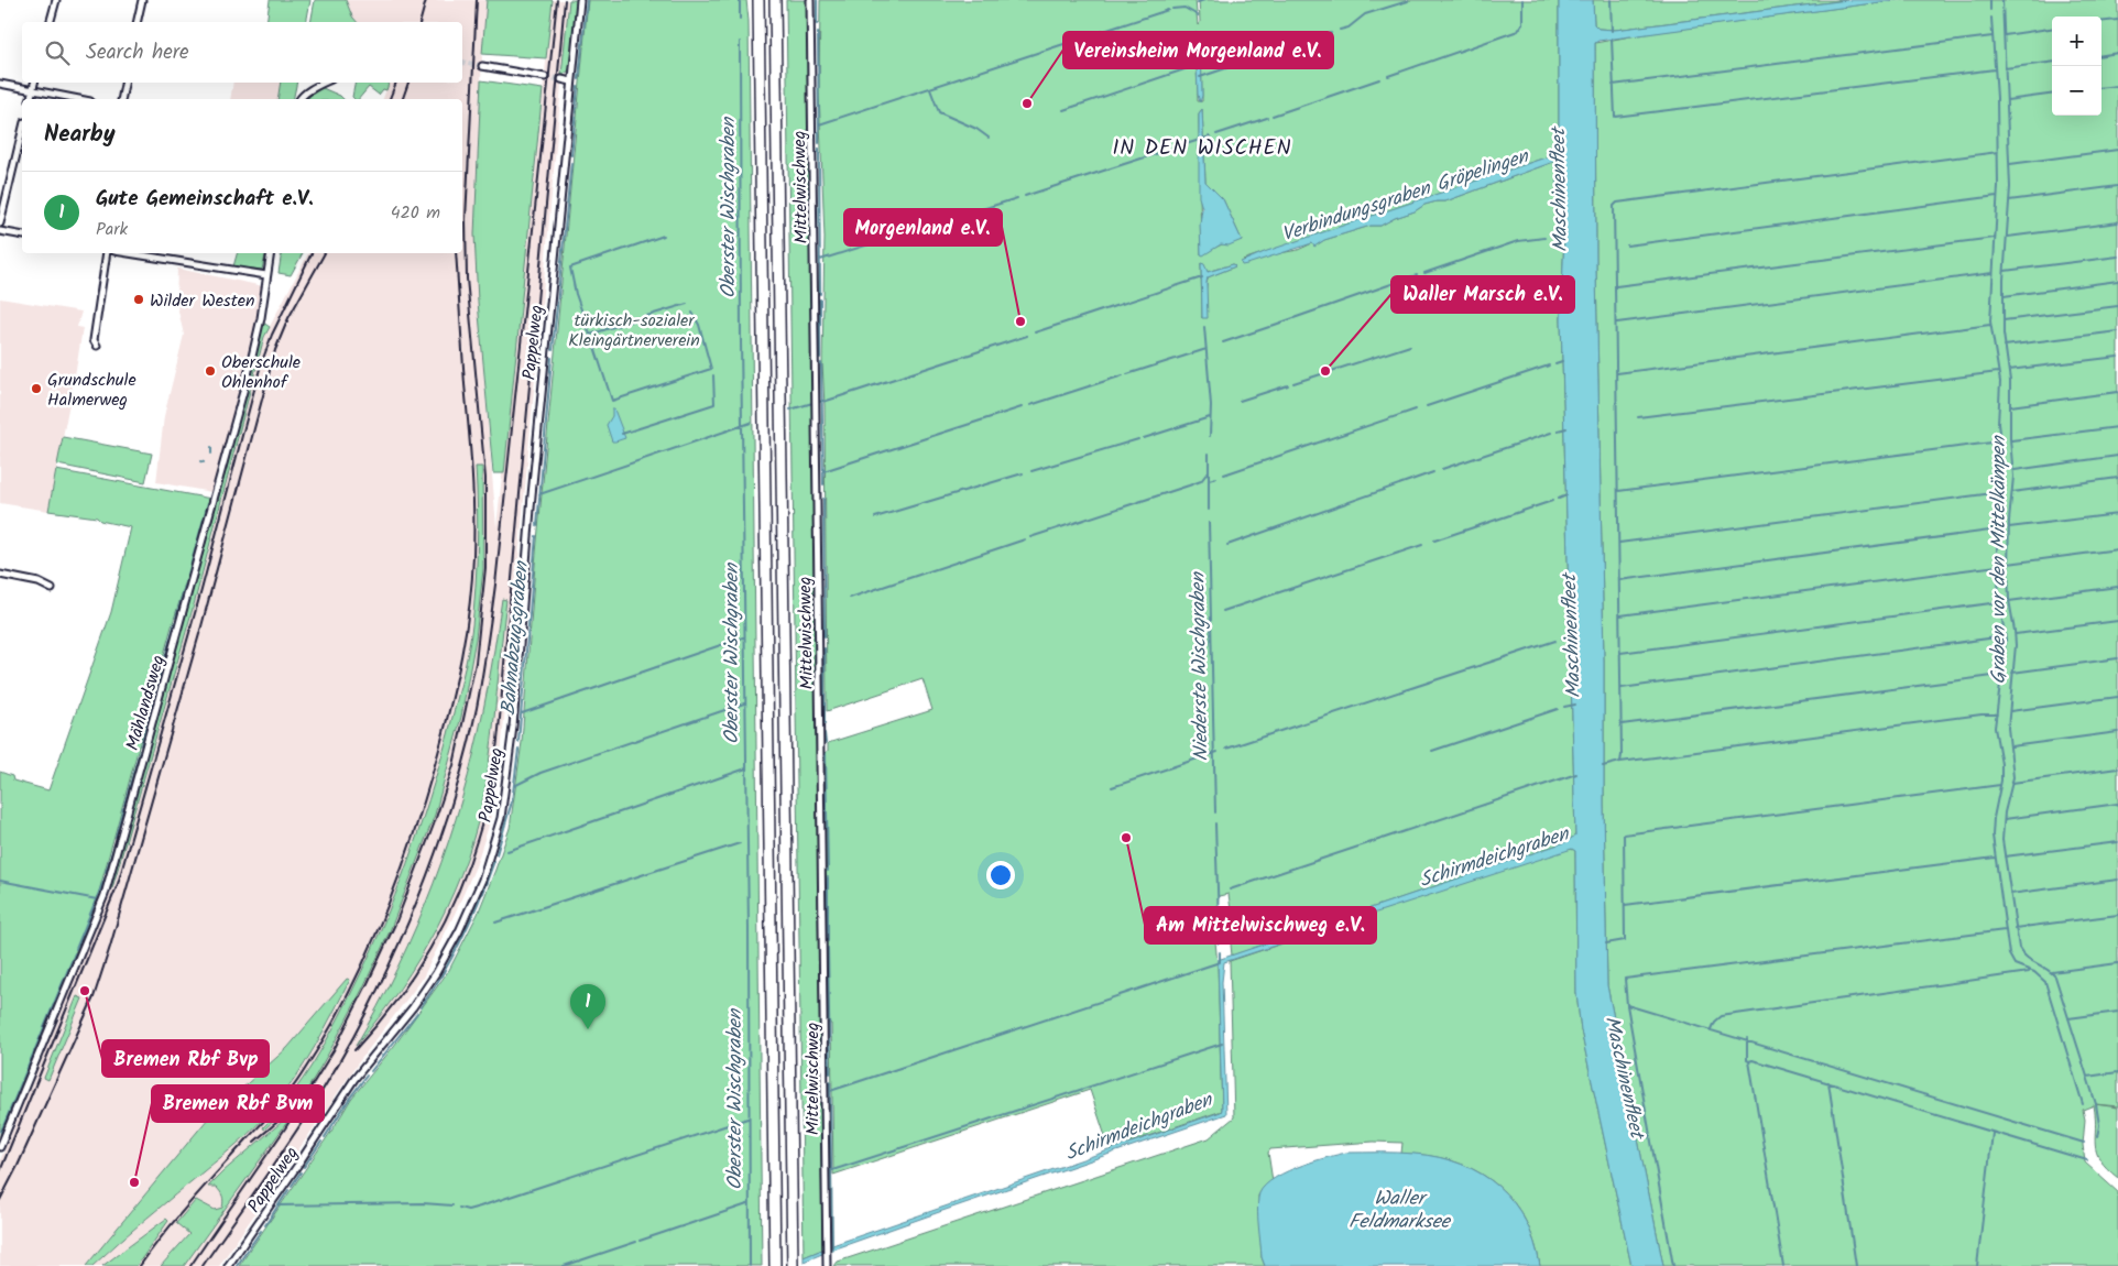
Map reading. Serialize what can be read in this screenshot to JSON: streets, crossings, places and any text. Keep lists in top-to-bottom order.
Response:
{
  "streets": {
    "street": ["Mittelwischweg", "Pappelweg", "Mählandsweg"]
  },
  "districts": ["IN DEN WISCHEN"],
  "water": [
    "Maschinenfleet",
    "Verbindungsgraben Gröpelingen",
    "Oberster Wischgraben",
    "Graben vor den Mittelkämpen",
    "Bahnabzugsgraben",
    "Niederste Wischgraben",
    "Schirmdeichgraben",
    "Waller Feldmarksee"
  ],
  "parks": ["türkisch-sozialer Kleingärtnerverein"],
  "places": [
    "Vereinsheim Morgenland e.V.",
    "Wilder Westen",
    "Morgenland e.V.",
    "Oberschule Ohlenhof",
    "Waller Marsch e.V.",
    "Grundschule Halmerweg",
    "Am Mittelwischweg e.V.",
    "Bremen Rbf Bvp",
    "Bremen Rbf Bvm"
  ],
  "page": {
    "map_buttons": ["+", "−"],
    "search": "Search here",
    "heading": "Nearby",
    "list": [
      {
        "mark": "1",
        "name": "Gute Gemeinschaft e.V.",
        "note": "Park",
        "value": "420 m"
      }
    ],
    "pins": "1"
  }
}
